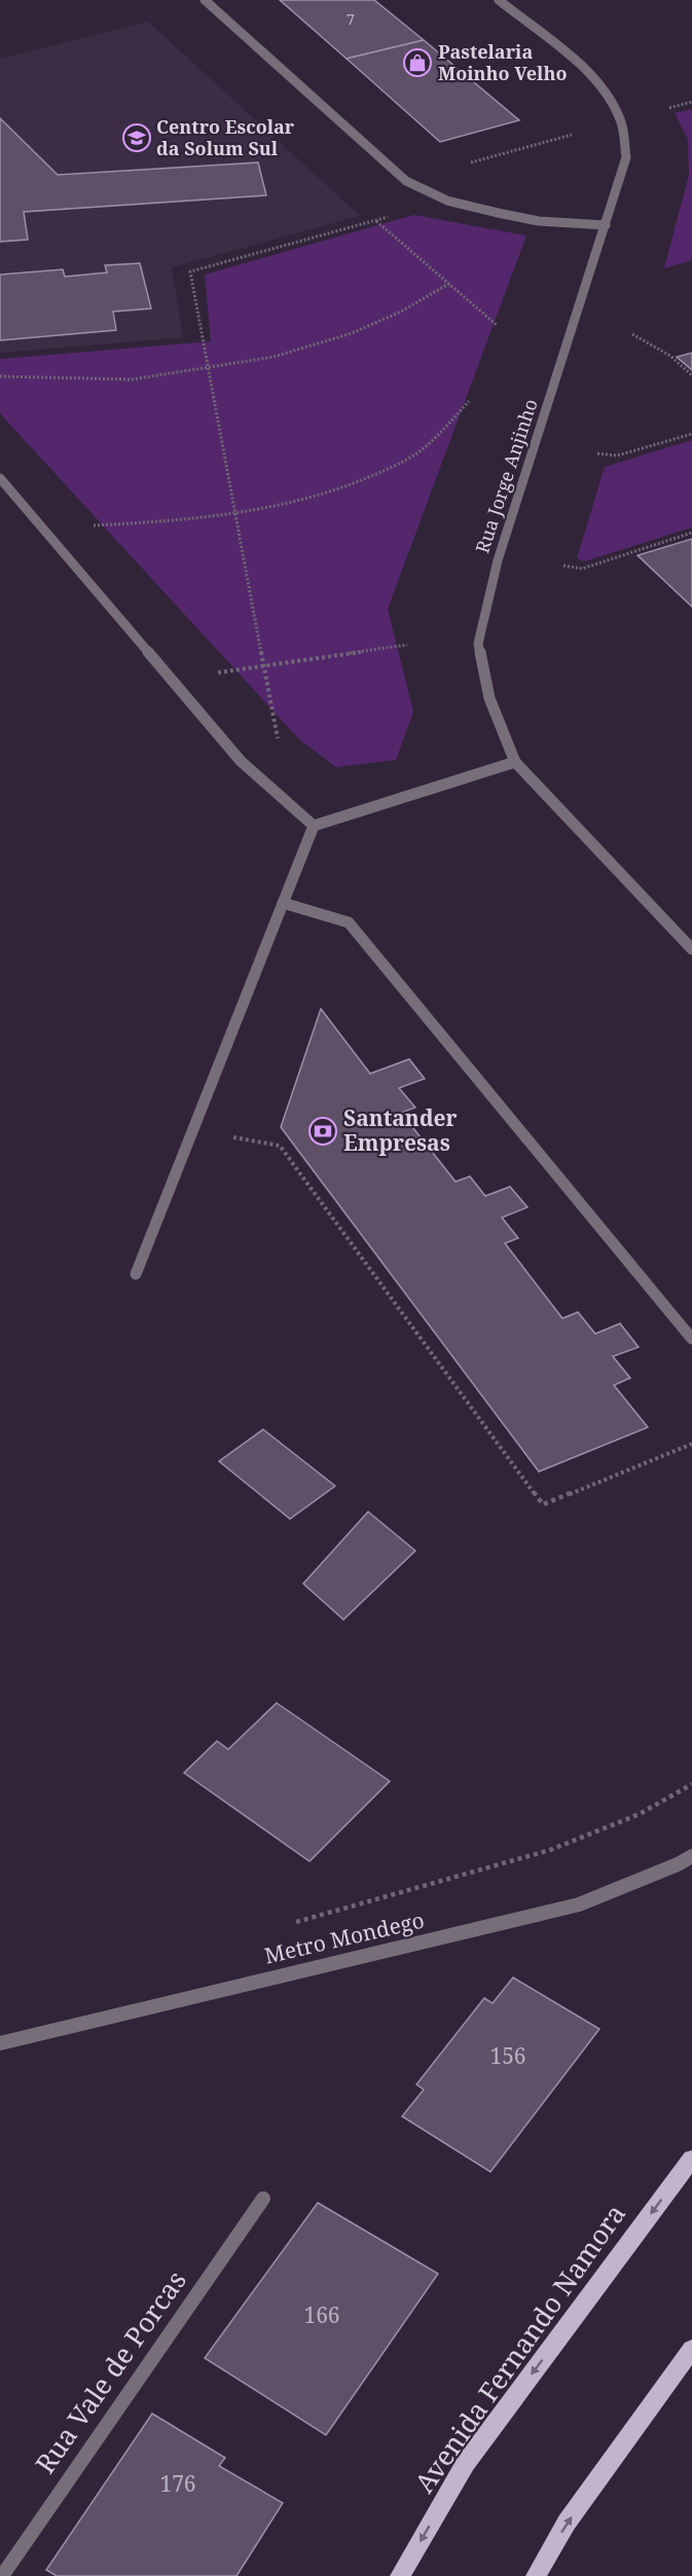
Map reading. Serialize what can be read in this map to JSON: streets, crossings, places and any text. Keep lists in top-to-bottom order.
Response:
{
  "streets": {
    "main road": ["Avenida Fernando Namora"],
    "street": ["Rua Jorge Anjinho", "Metro Mondego", "Rua Vale de Porcas"]
  },
  "places": {
    "shop": ["Pastelaria Moinho Velho"],
    "school or university": ["Centro Escolar da Solum Sul"],
    "bank": ["Santander Empresas"]
  },
  "house_numbers": [
    "7",
    "156",
    "166",
    "176"
  ]
}
